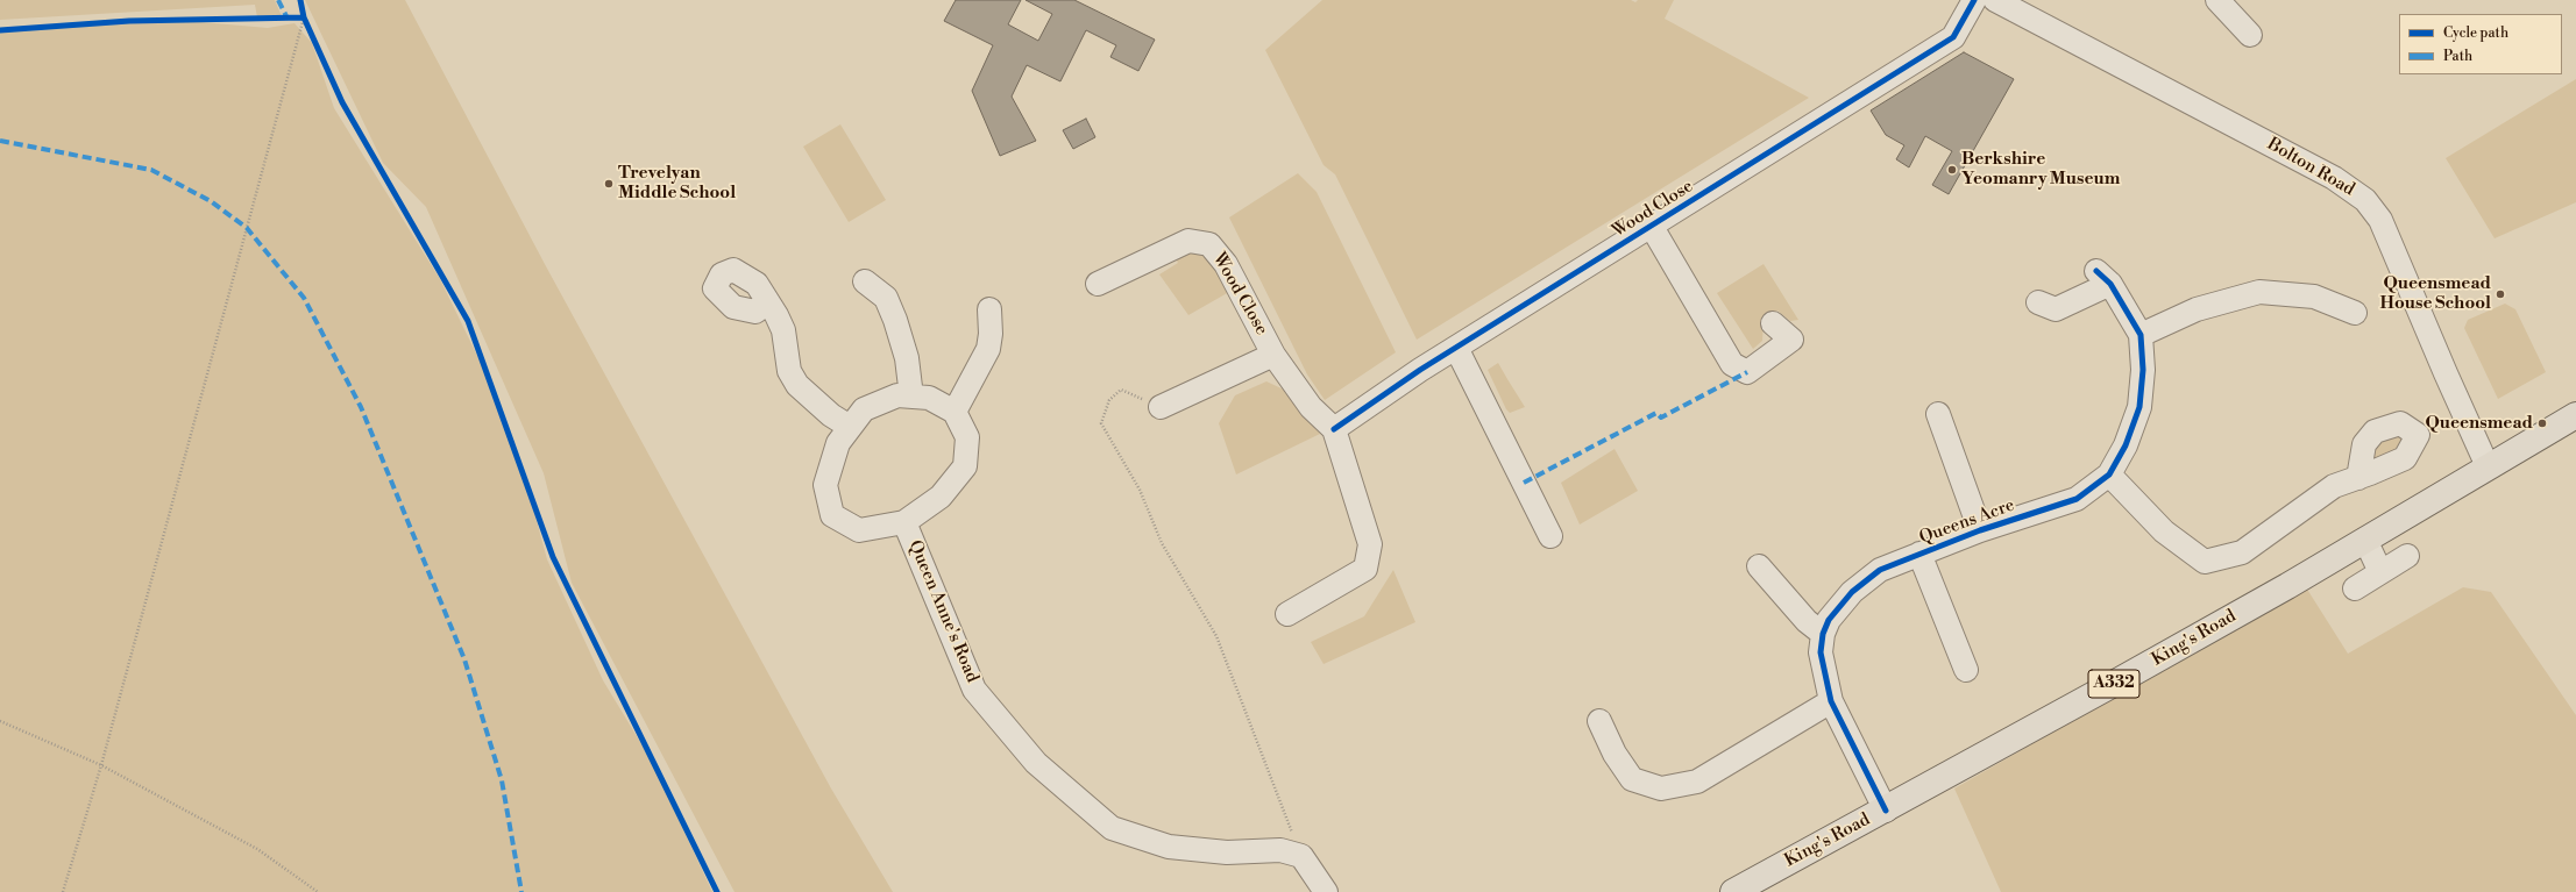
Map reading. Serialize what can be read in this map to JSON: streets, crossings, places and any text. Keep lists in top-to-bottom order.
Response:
{
  "streets": {
    "main road": ["King's Road", "A332"],
    "street": [
      "Bolton Road",
      "Wood Close",
      "Queens Acre",
      "Queen Anne's Road"
    ]
  },
  "crossings": [
    ["Bolton Road", "King's Road"],
    ["Queens Acre", "King's Road"]
  ],
  "places": [
    "Berkshire Yeomanry Museum",
    "Trevelyan Middle School",
    "Queensmead House School",
    "Queensmead"
  ],
  "legend": ["Cycle path", "Path"]
}
